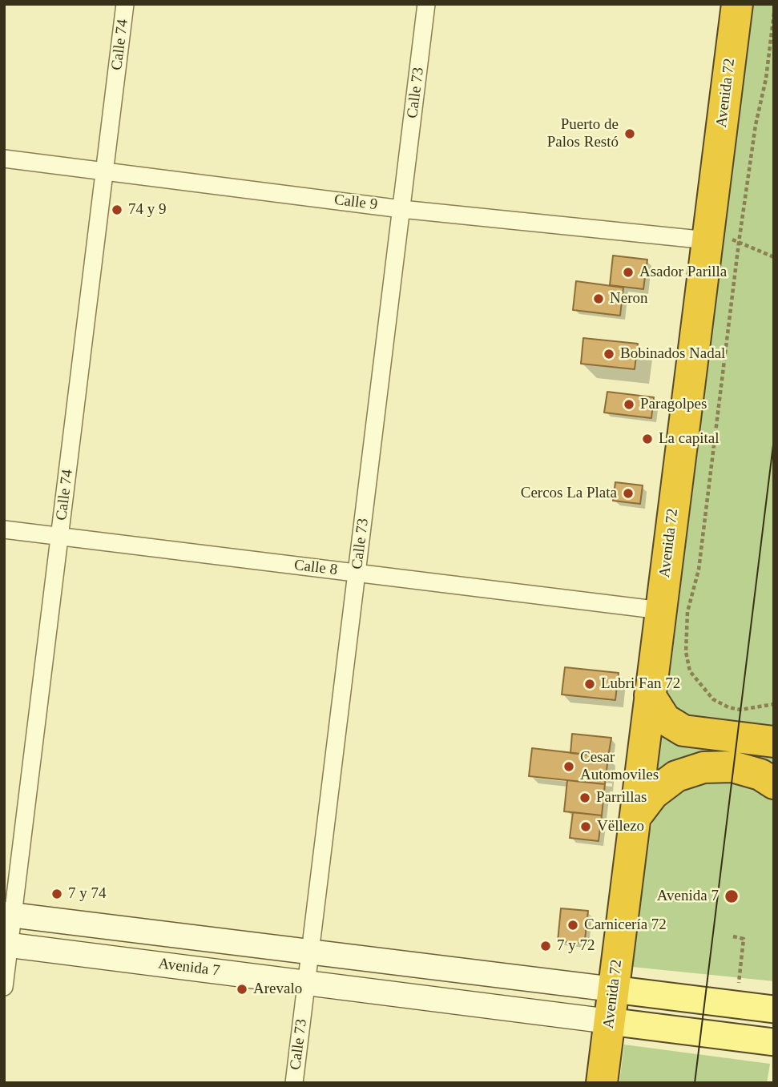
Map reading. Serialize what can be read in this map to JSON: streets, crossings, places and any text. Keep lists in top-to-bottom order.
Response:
{
  "streets": {
    "highway": ["Avenida 72"],
    "main road": ["Avenida 7"],
    "street": [
      "Calle 74",
      "Calle 73",
      "Calle 9",
      "Calle 8"
    ]
  },
  "crossings": [
    ["Calle 74", "Calle 9"],
    ["Calle 74", "Calle 8"],
    ["Calle 74", "Avenida 7"],
    ["Calle 73", "Calle 9"],
    ["Calle 73", "Calle 8"],
    ["Calle 73", "Avenida 7"],
    ["Avenida 72", "Calle 9"],
    ["Avenida 72", "Calle 8"],
    ["Avenida 72", "Avenida 7"]
  ],
  "places": [
    "Puerto de Palos Restó",
    "74 y 9",
    "Asador Parilla",
    "Neron",
    "Bobinados Nadal",
    "Paragolpes",
    "La capital",
    "Cercos La Plata",
    "Lubri Fan 72",
    "Cesar Automoviles",
    "Parrillas",
    "Vëllezo",
    "7 y 74",
    "Avenida 7",
    "Carnicería 72",
    "7 y 72",
    "Arevalo"
  ]
}
